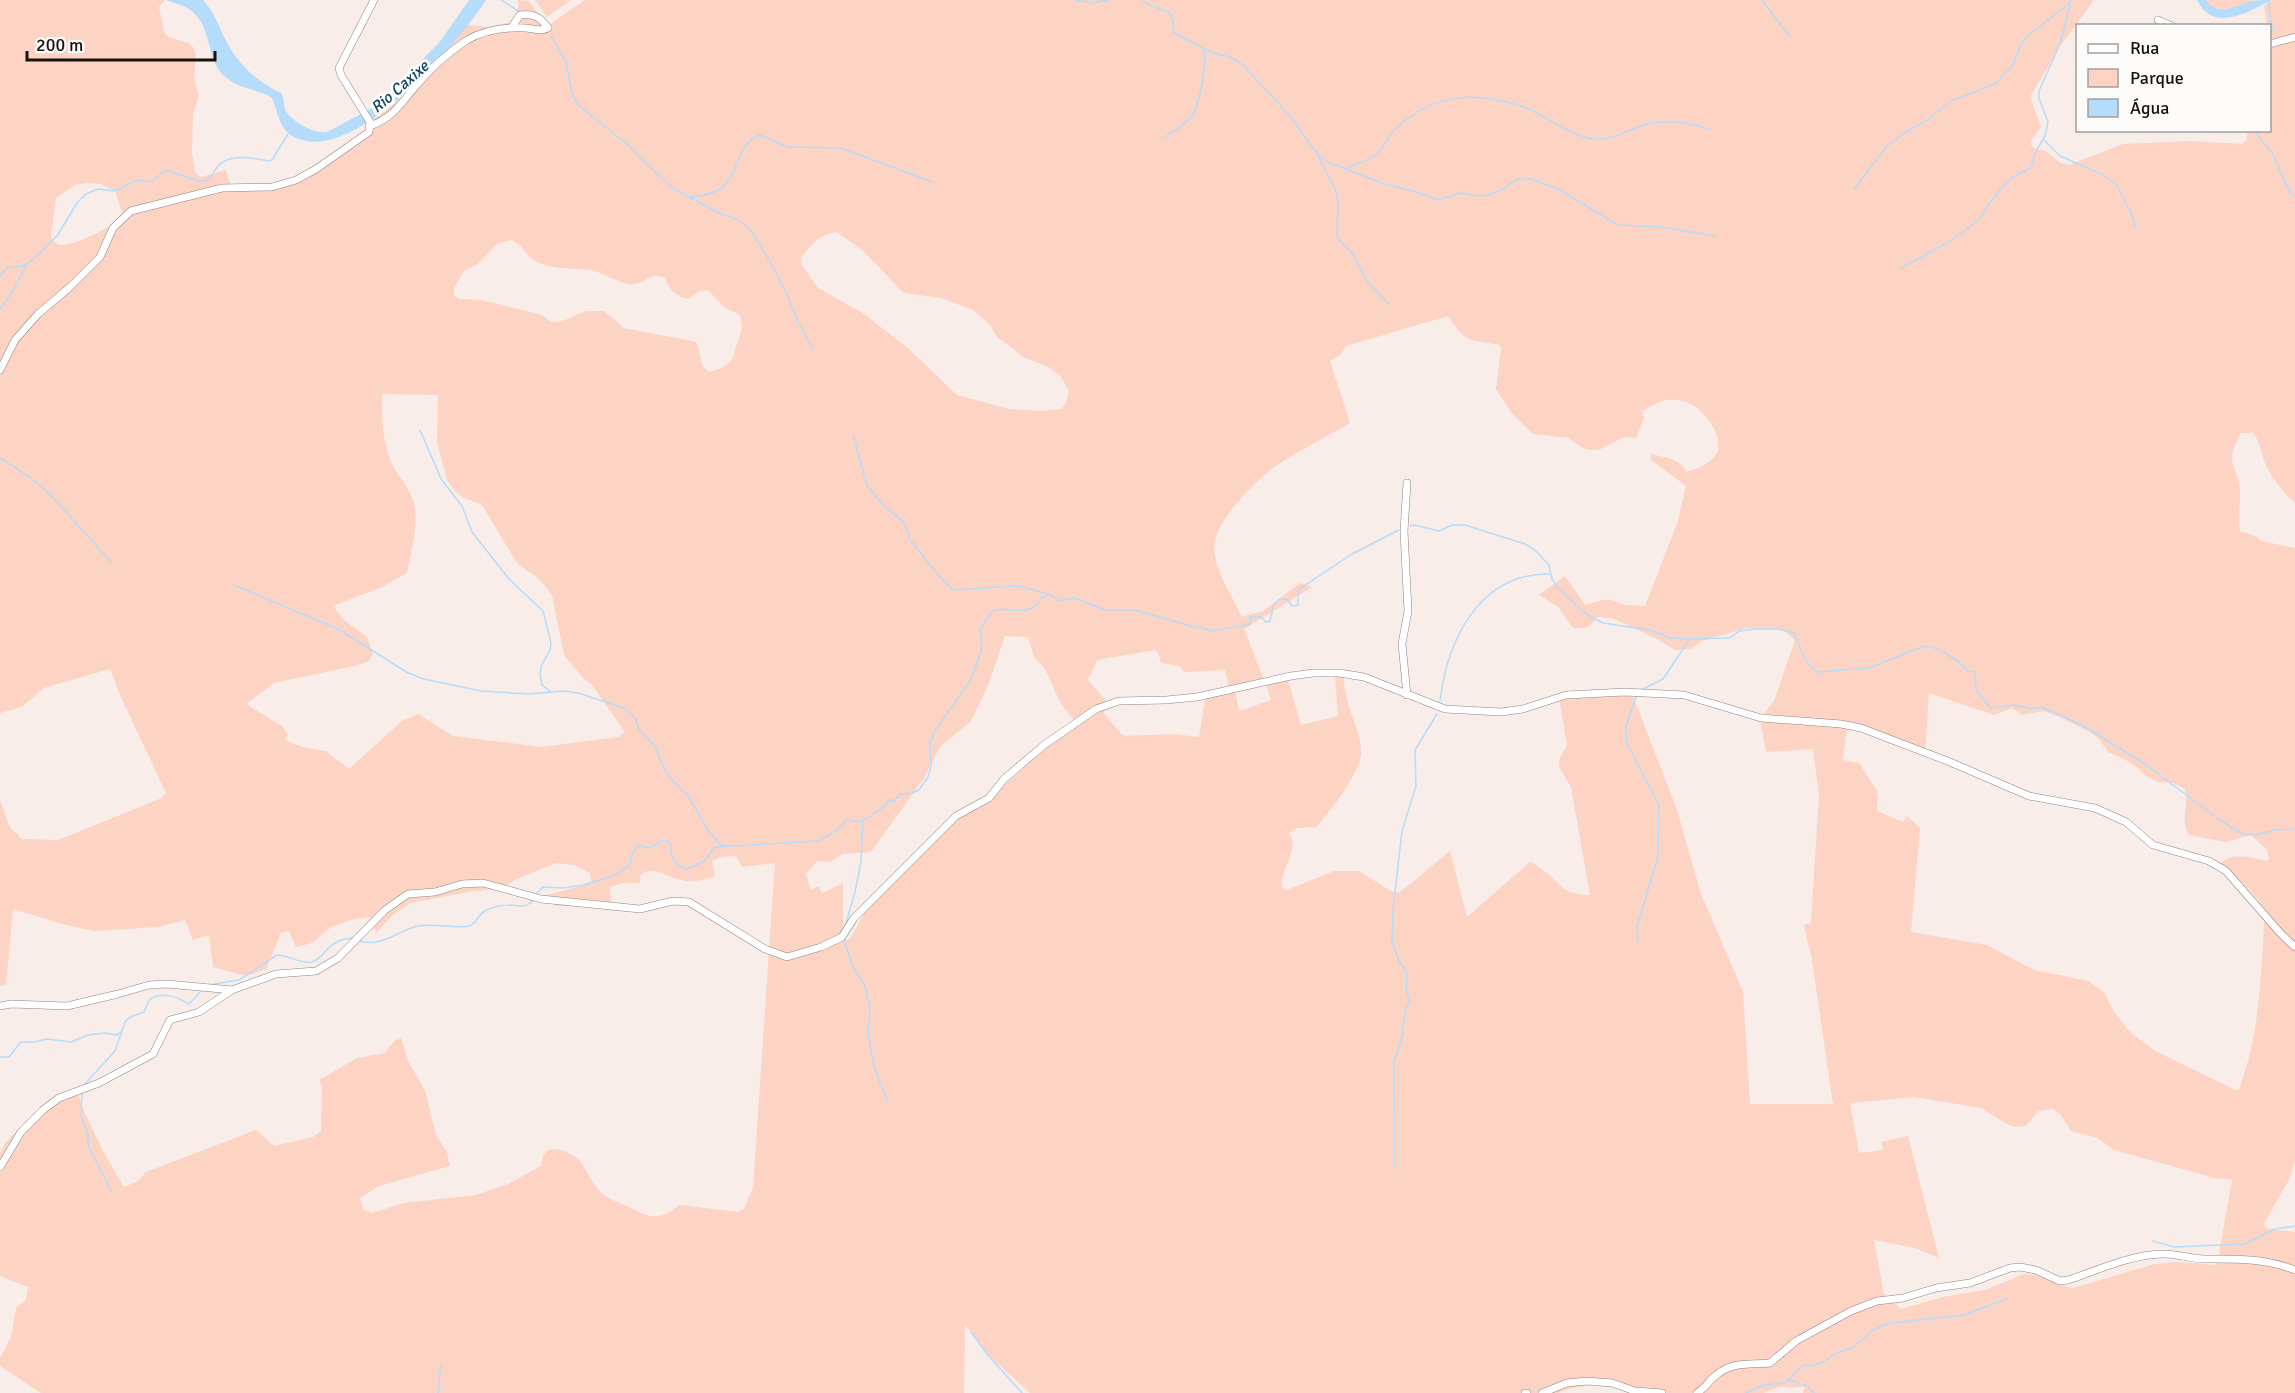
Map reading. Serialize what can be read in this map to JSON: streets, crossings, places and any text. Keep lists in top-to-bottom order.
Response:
{
  "water": ["Rio Caxixe"],
  "legend": ["Rua", "Parque", "Água"],
  "scale_bar": "200 m"
}
